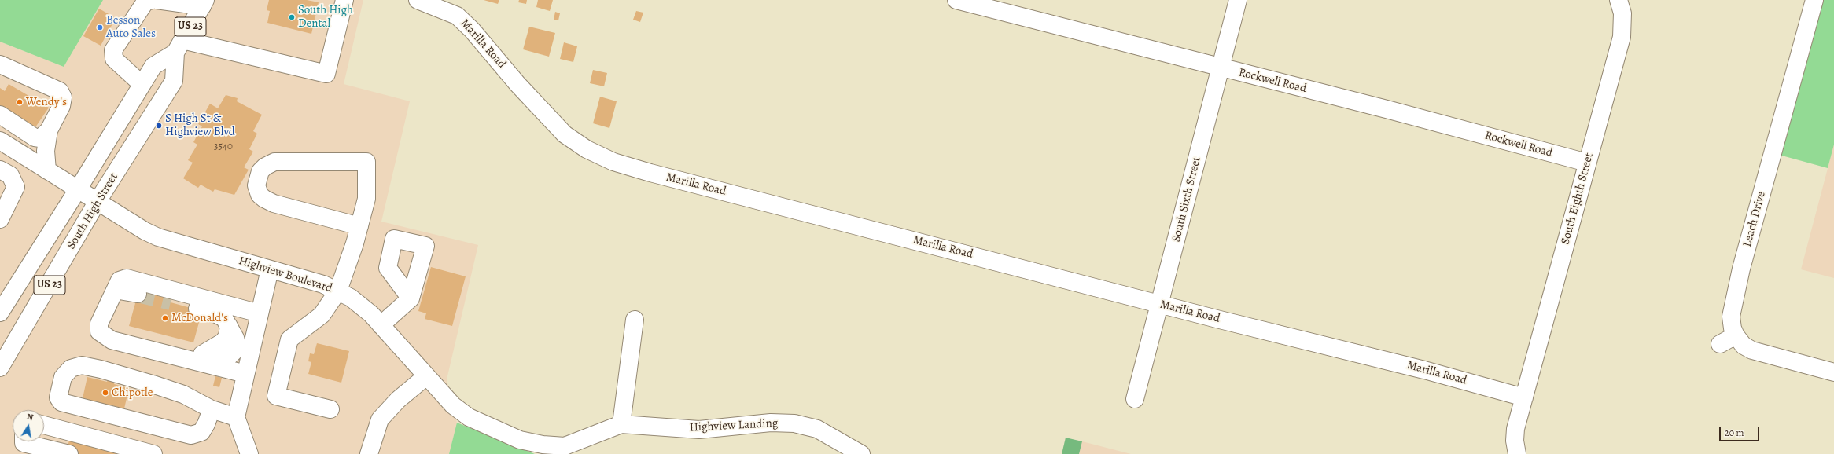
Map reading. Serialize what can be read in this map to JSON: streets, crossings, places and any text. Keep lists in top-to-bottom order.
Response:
{
  "streets": {
    "street": [
      "US 23",
      "Marilla Road",
      "Rockwell Road",
      "South Eighth Street",
      "South Sixth Street",
      "South High Street",
      "Leach Drive",
      "Highview Boulevard",
      "Highview Landing"
    ]
  },
  "crossings": [
    ["Marilla Road", "South Eighth Street"],
    ["Marilla Road", "South Sixth Street"],
    ["Rockwell Road", "South Eighth Street"],
    ["Rockwell Road", "South Sixth Street"],
    ["South High Street", "Highview Boulevard"],
    ["Highview Boulevard", "Highview Landing"]
  ],
  "places": [
    "South High Dental",
    "Besson Auto Sales",
    "Wendy's",
    "S High St & Highview Blvd",
    "McDonald's",
    "Chipotle"
  ],
  "house_numbers": ["3540"],
  "scale_bar": "20 m",
  "north": "top"
}
